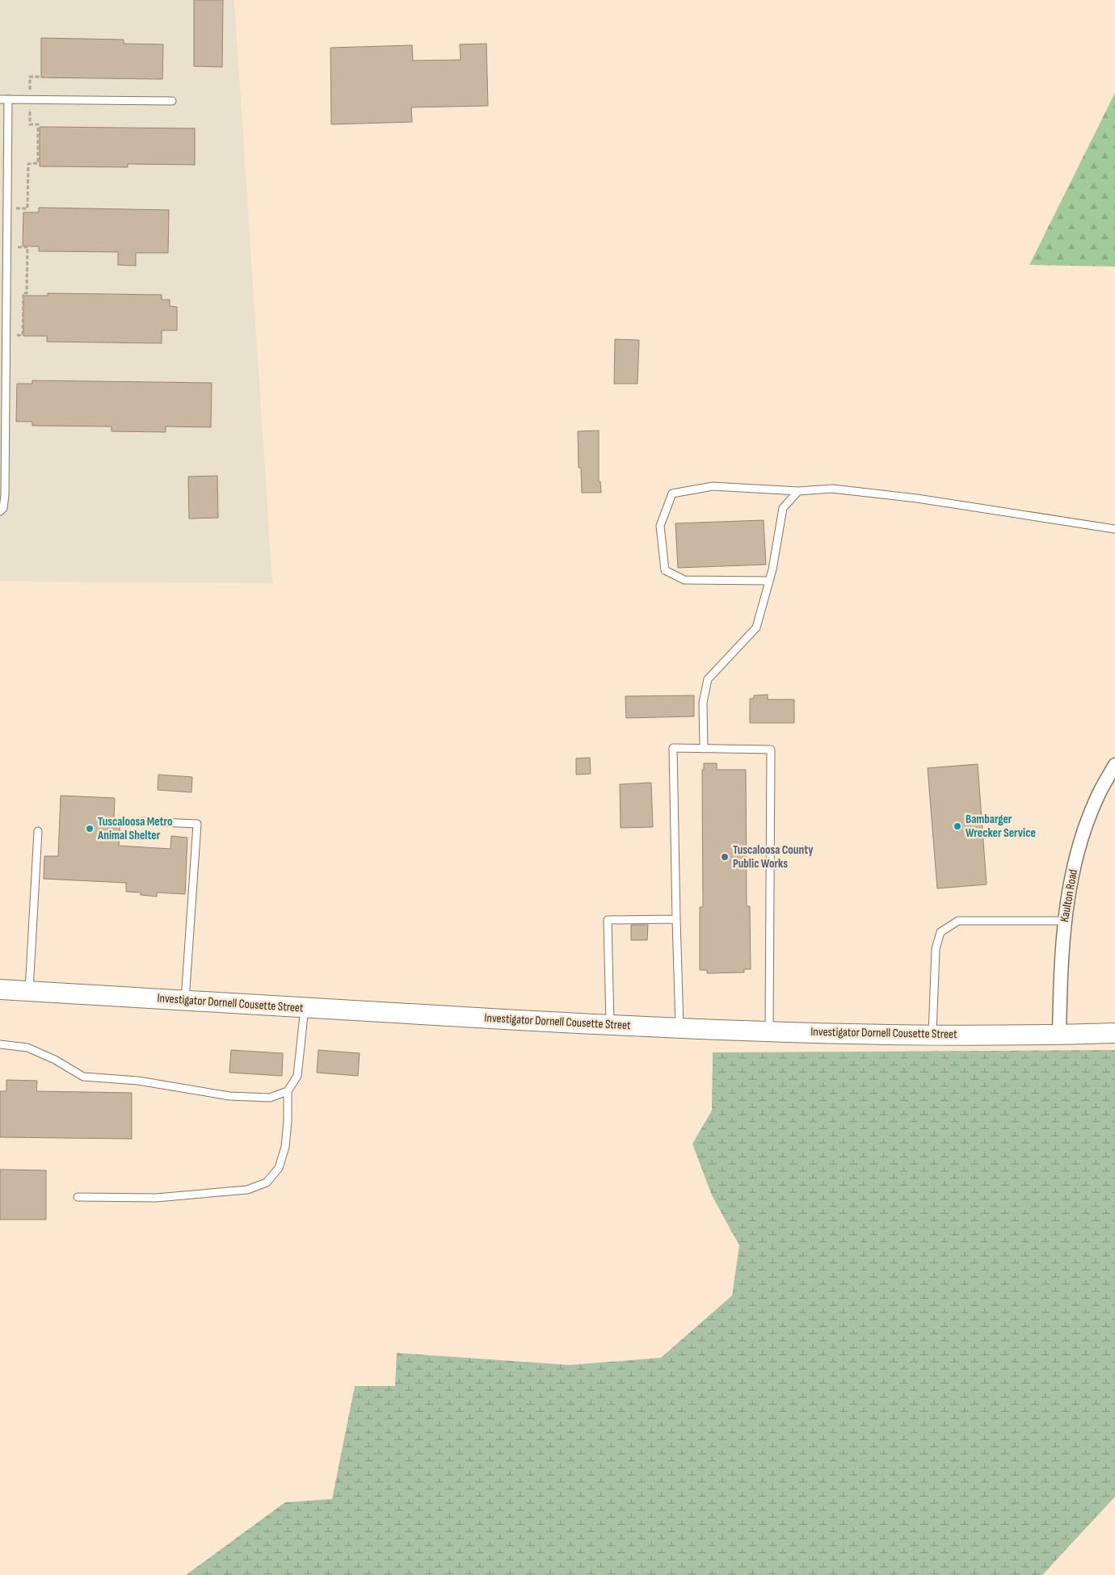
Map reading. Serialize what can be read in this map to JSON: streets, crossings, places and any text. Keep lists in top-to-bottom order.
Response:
{
  "streets": {
    "main road": ["Investigator Dornell Cousette Street"],
    "street": ["Kaulton Road"]
  },
  "crossings": [
    ["Kaulton Road", "Investigator Dornell Cousette Street"]
  ],
  "places": ["Bambarger Wrecker Service", "Tuscaloosa Metro Animal Shelter", "Tuscaloosa County Public Works"]
}
